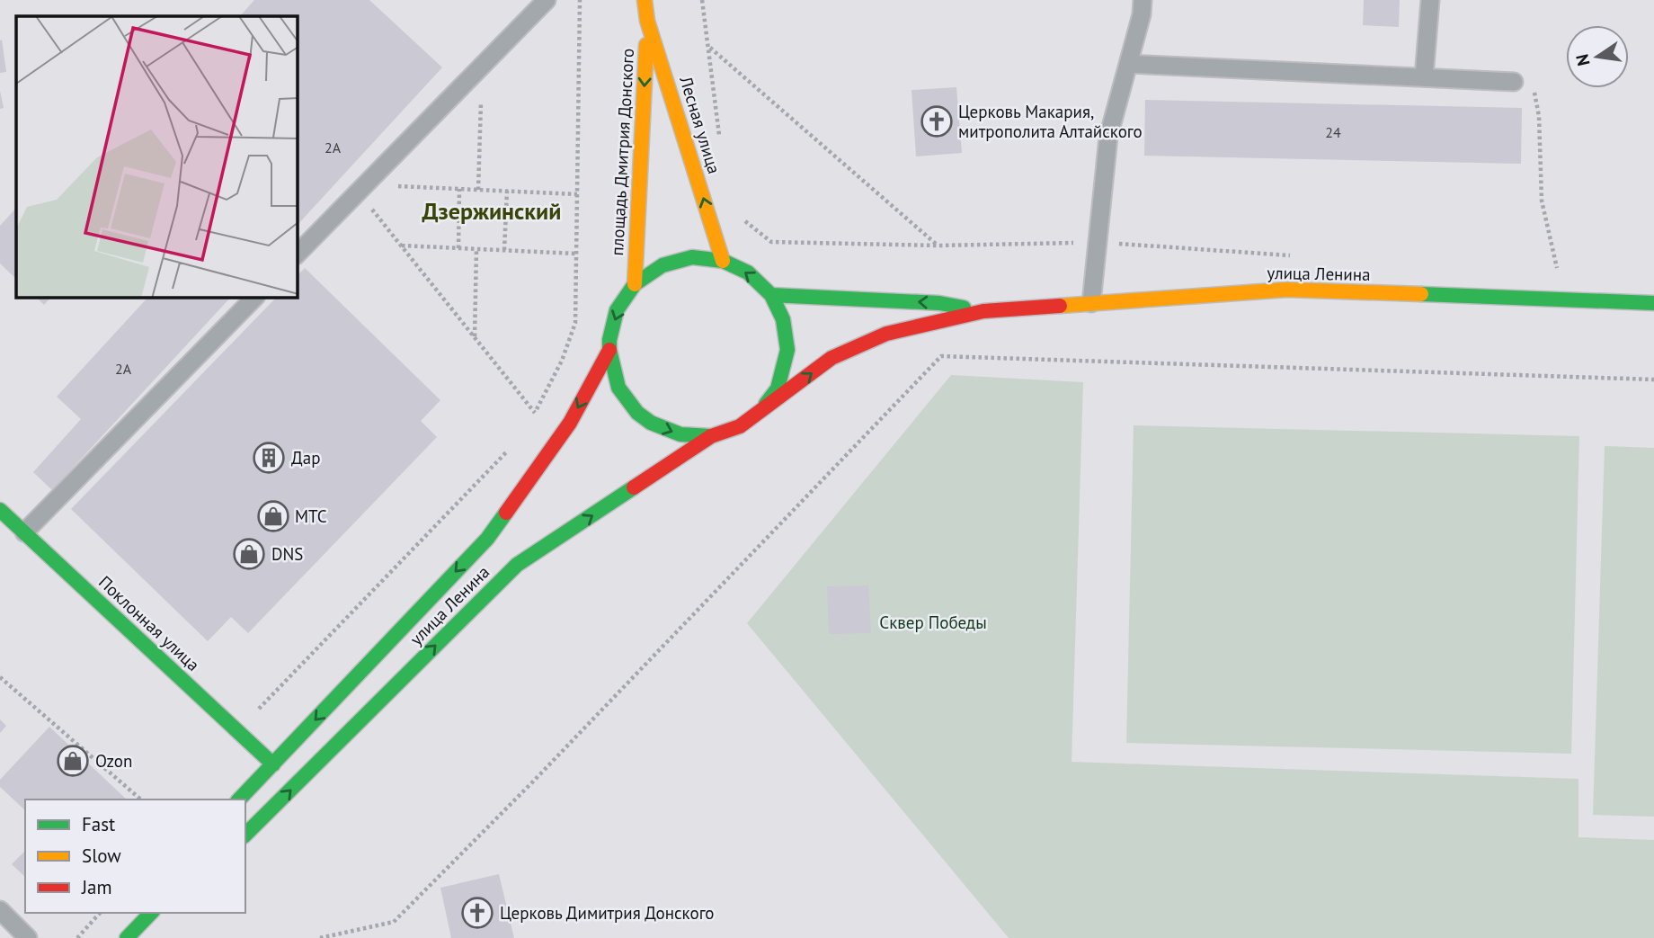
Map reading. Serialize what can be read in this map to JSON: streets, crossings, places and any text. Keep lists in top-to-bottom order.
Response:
{
  "streets": {
    "street": [
      "Лесная улица",
      "площадь Дмитрия Донского",
      "улица Ленина",
      "Поклонная улица"
    ]
  },
  "crossings": [
    ["Лесная улица", "площадь Дмитрия Донского"],
    ["Лесная улица", "улица Ленина"],
    ["площадь Дмитрия Донского", "улица Ленина"],
    ["улица Ленина", "Поклонная улица"]
  ],
  "one_way": ["Лесная улица", "площадь Дмитрия Донского"],
  "districts": ["Дзержинский"],
  "parks": ["Сквер Победы"],
  "places": {
    "church": ["Церковь Макария, митрополита Алтайского", "Церковь Димитрия Донского"],
    "building": ["Дар"],
    "shop": ["МТС", "DNS", "Ozon"]
  },
  "house_numbers": ["24", "2А", "2А"],
  "legend": ["Fast", "Slow", "Jam"],
  "north": "left"
}
